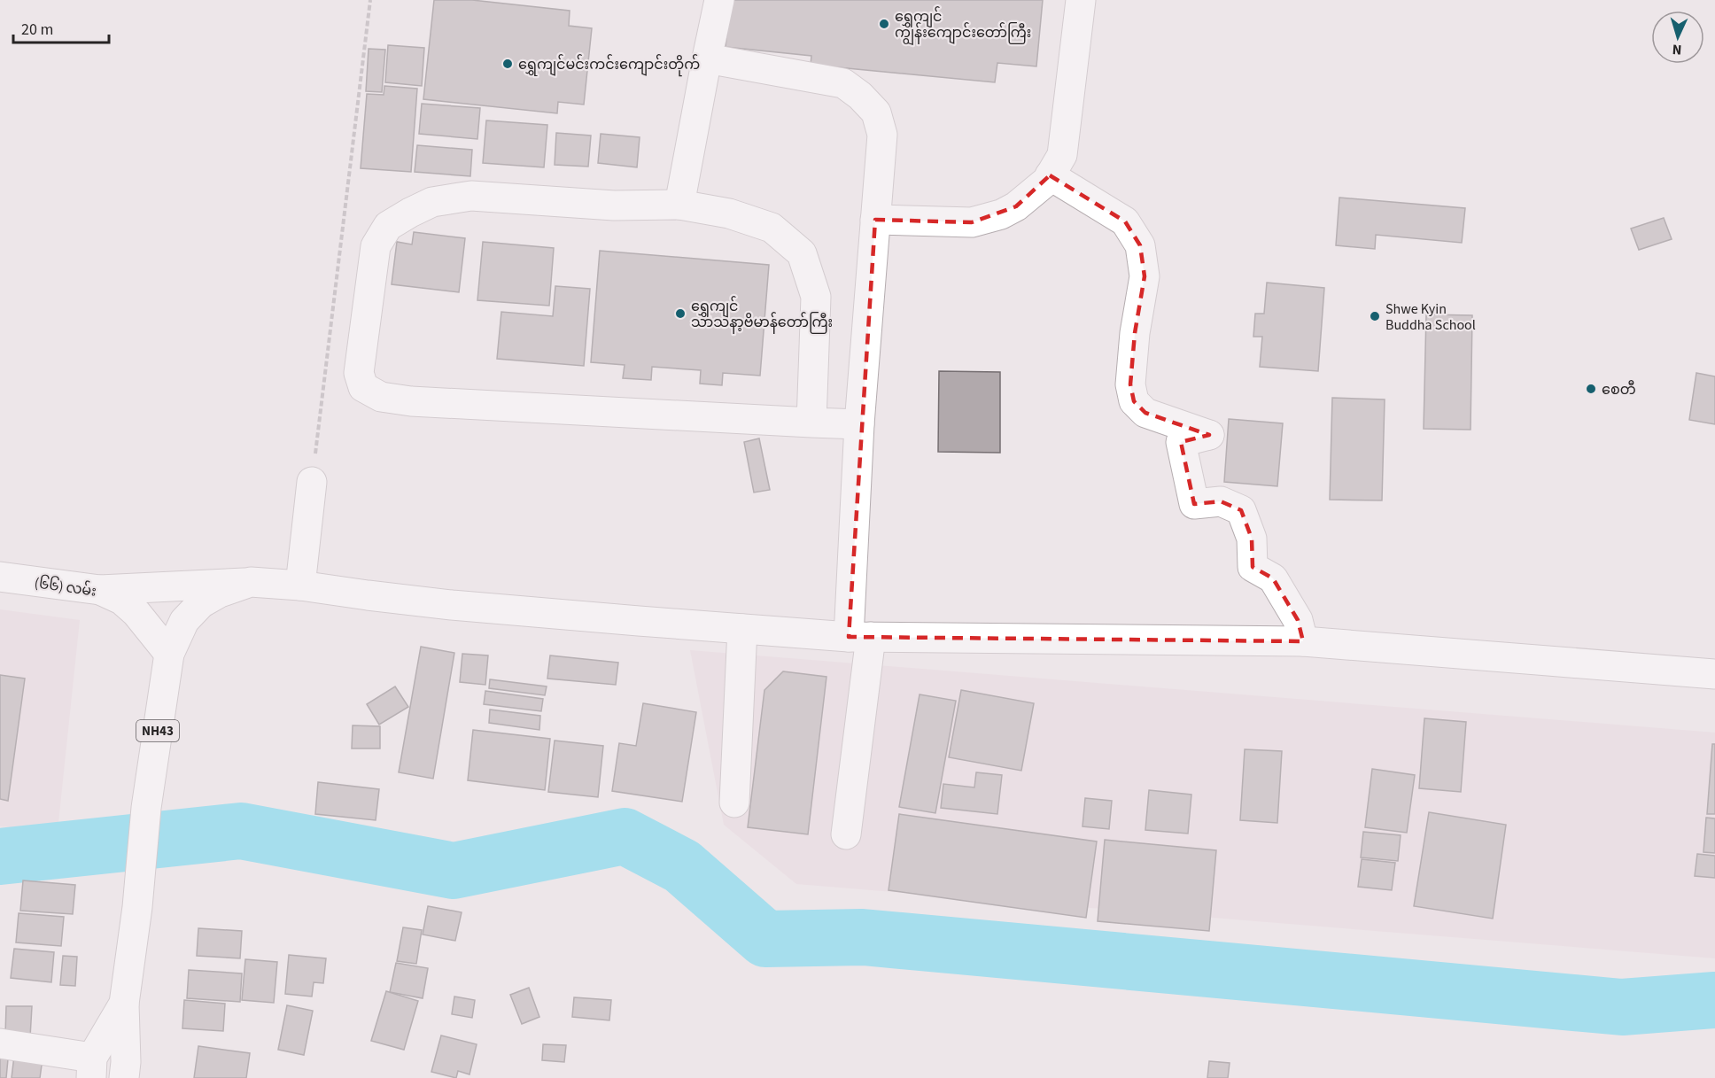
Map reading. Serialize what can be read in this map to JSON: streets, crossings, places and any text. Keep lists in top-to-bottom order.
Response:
{
  "streets": {
    "main road": ["(၆၆) လမ်း", "NH43"]
  },
  "crossings": [
    ["(၆၆) လမ်း", "NH43"]
  ],
  "places": [
    "ရွှေကျင် ကျွန်းကျောင်းတော်ကြီး",
    "ရွှေကျင်မင်းကင်းကျောင်းတိုက်",
    "ရွှေကျင် သာသနာ့ဗိမာန်တော်ကြီး",
    "Shwe Kyin Buddha School",
    "စေတီ"
  ],
  "scale_bar": "20 m",
  "north": "bottom"
}
